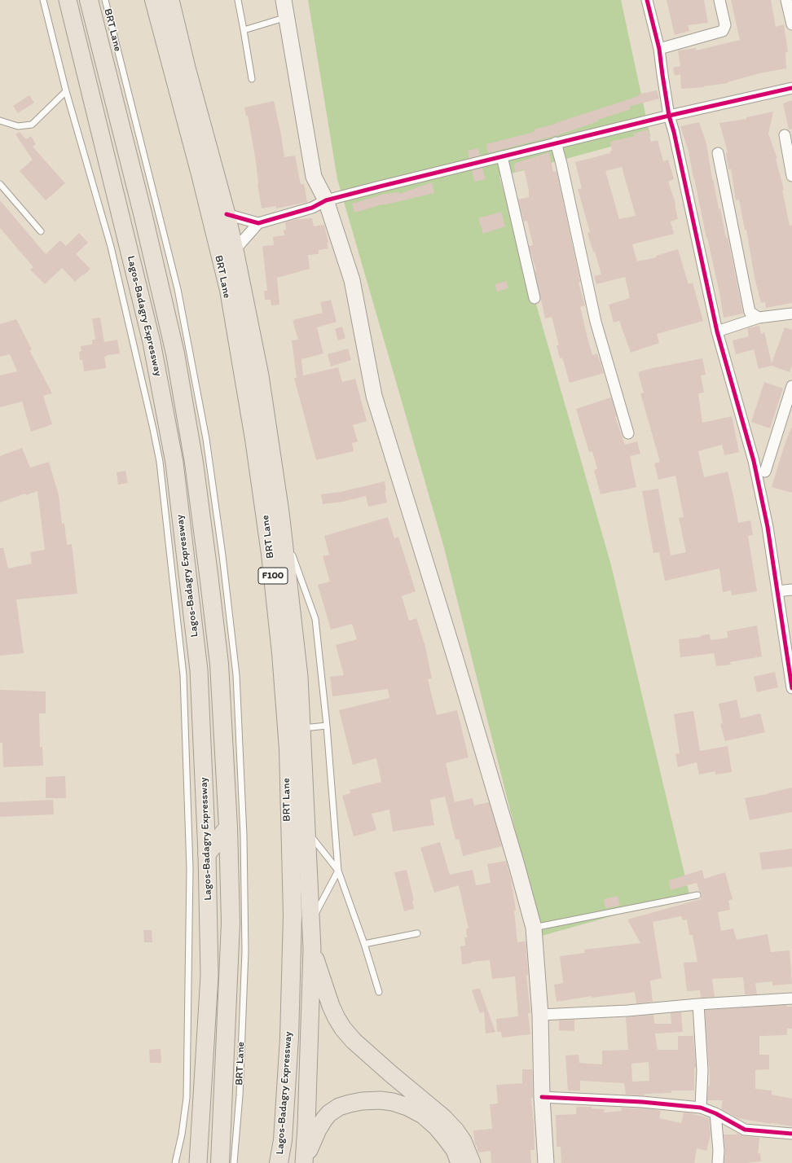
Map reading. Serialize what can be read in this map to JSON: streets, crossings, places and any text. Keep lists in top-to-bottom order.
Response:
{
  "streets": {
    "highway": ["Lagos-Badagry Expressway", "F100"],
    "lane": ["BRT Lane"]
  }
}
